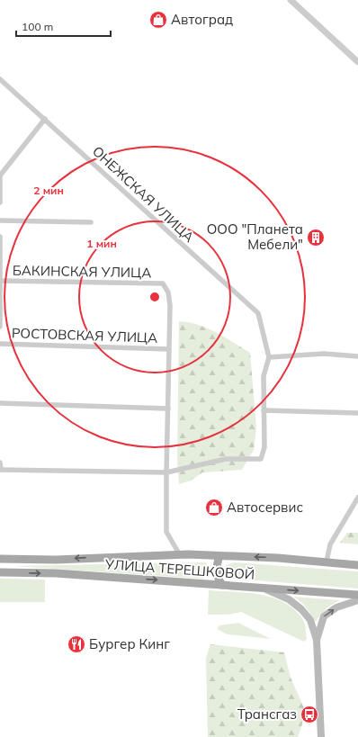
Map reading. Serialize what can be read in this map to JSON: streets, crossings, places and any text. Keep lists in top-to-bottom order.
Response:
{
  "streets": {
    "main road": ["УЛИЦА ТЕРЕШКОВОЙ"],
    "street": ["ОНЕЖСКАЯ УЛИЦА", "БАКИНСКАЯ УЛИЦА", "РОСТОВСКАЯ УЛИЦА"]
  },
  "crossings": [
    ["БАКИНСКАЯ УЛИЦА", "РОСТОВСКАЯ УЛИЦА"]
  ],
  "places": {
    "shop": ["Автоград", "Автосервис"],
    "building": ["ООО \"Планета Мебели\""],
    "restaurant": ["Бургер Кинг"],
    "bus stop": ["Трансгаз"]
  },
  "scale_bar": "100 m",
  "rings": ["2 мин", "1 мин"]
}
